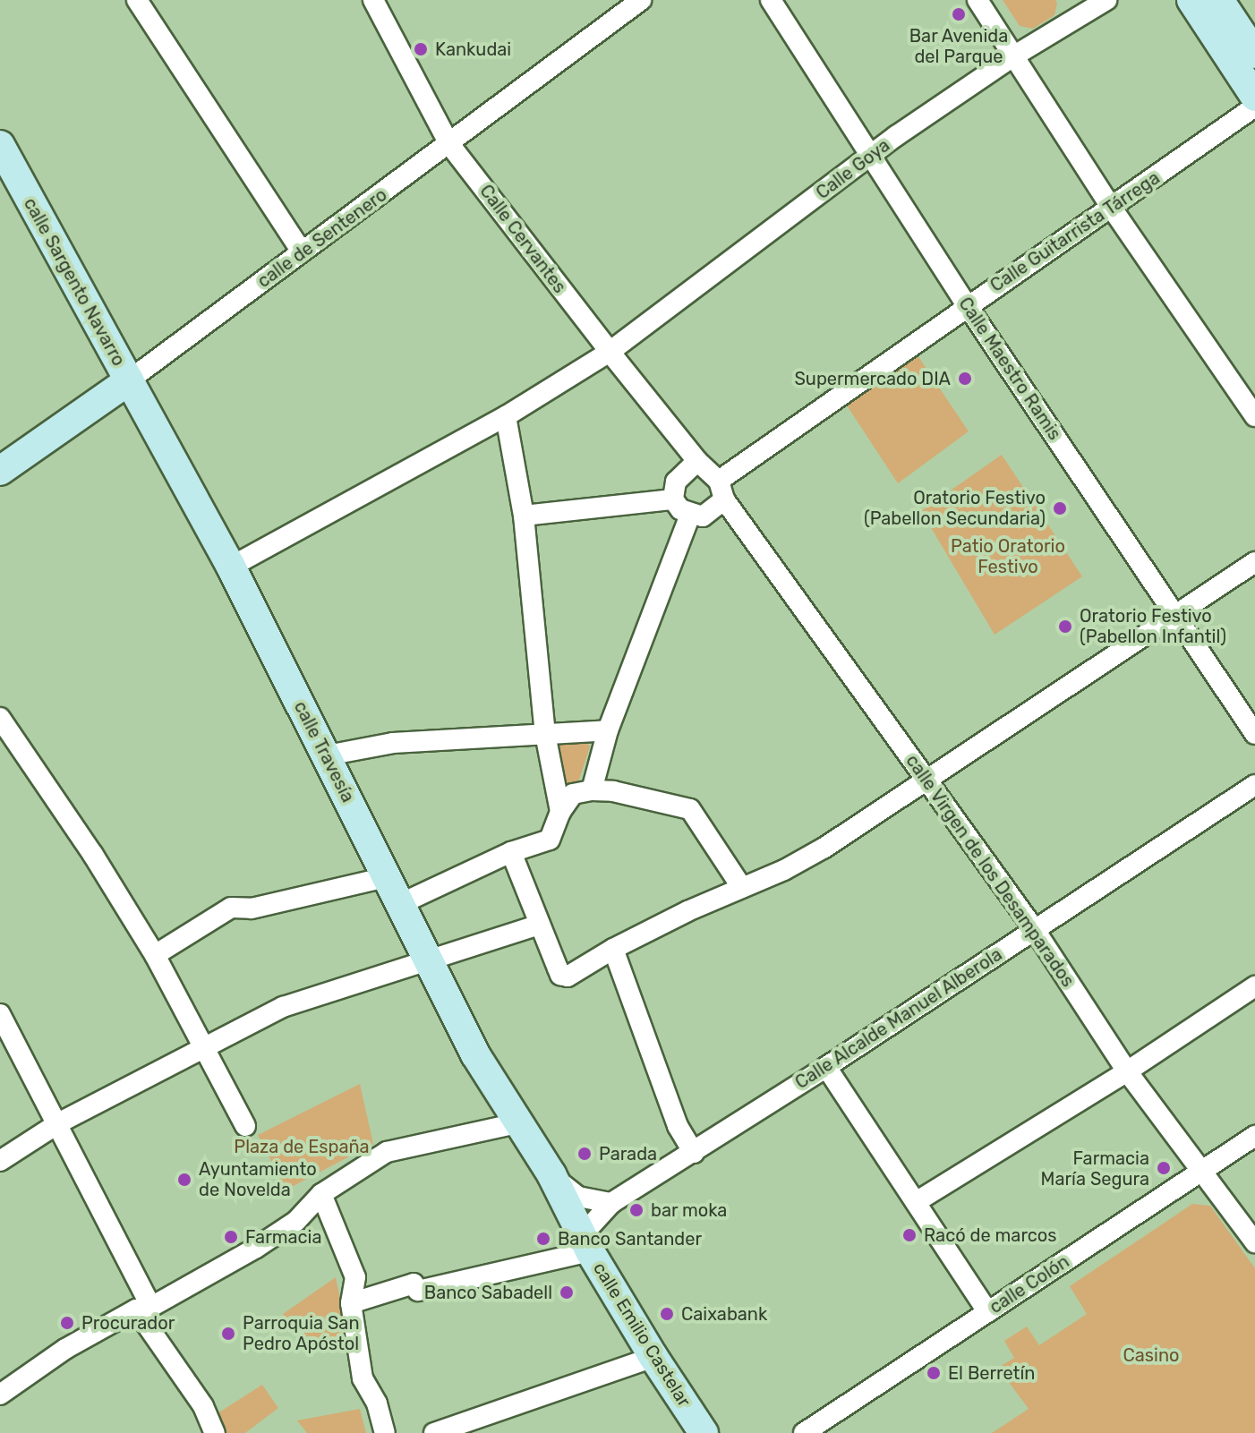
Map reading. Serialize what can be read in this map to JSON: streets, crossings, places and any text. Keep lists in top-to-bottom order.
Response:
{
  "streets": {
    "street": [
      "Calle Goya",
      "Calle Guitarrista Tárrega",
      "calle de Sentenero",
      "Calle Cervantes",
      "calle Sargento Navarro",
      "Calle Maestro Ramis",
      "calle Travesía",
      "calle Virgen de los Desamparados",
      "Calle Alcalde Manuel Alberola",
      "calle Colón",
      "calle Emilio Castelar"
    ]
  },
  "crossings": [
    ["Calle Goya", "Calle Cervantes"],
    ["Calle Goya", "Calle Maestro Ramis"],
    ["Calle Goya", "calle Travesía"],
    ["Calle Guitarrista Tárrega", "Calle Cervantes"],
    ["Calle Guitarrista Tárrega", "Calle Maestro Ramis"],
    ["Calle Guitarrista Tárrega", "calle Virgen de los Desamparados"],
    ["calle de Sentenero", "Calle Cervantes"],
    ["calle de Sentenero", "calle Sargento Navarro"],
    ["calle de Sentenero", "calle Travesía"],
    ["Calle Cervantes", "calle Virgen de los Desamparados"],
    ["calle Sargento Navarro", "calle Travesía"],
    ["calle Travesía", "calle Emilio Castelar"],
    ["calle Virgen de los Desamparados", "Calle Alcalde Manuel Alberola"],
    ["calle Virgen de los Desamparados", "calle Colón"],
    ["Calle Alcalde Manuel Alberola", "calle Emilio Castelar"]
  ],
  "parks": ["Patio Oratorio Festivo", "Plaza de España", "Casino"],
  "places": [
    "Bar Avenida del Parque",
    "Kankudai",
    "Supermercado DIA",
    "Oratorio Festivo (Pabellon Secundaria)",
    "Oratorio Festivo (Pabellon Infantil)",
    "Parada",
    "Farmacia María Segura",
    "Ayuntamiento de Novelda",
    "bar moka",
    "Racó de marcos",
    "Farmacia",
    "Banco Santander",
    "Banco Sabadell",
    "Caixabank",
    "Procurador",
    "Parroquia San Pedro Apóstol",
    "El Berretín"
  ]
}
